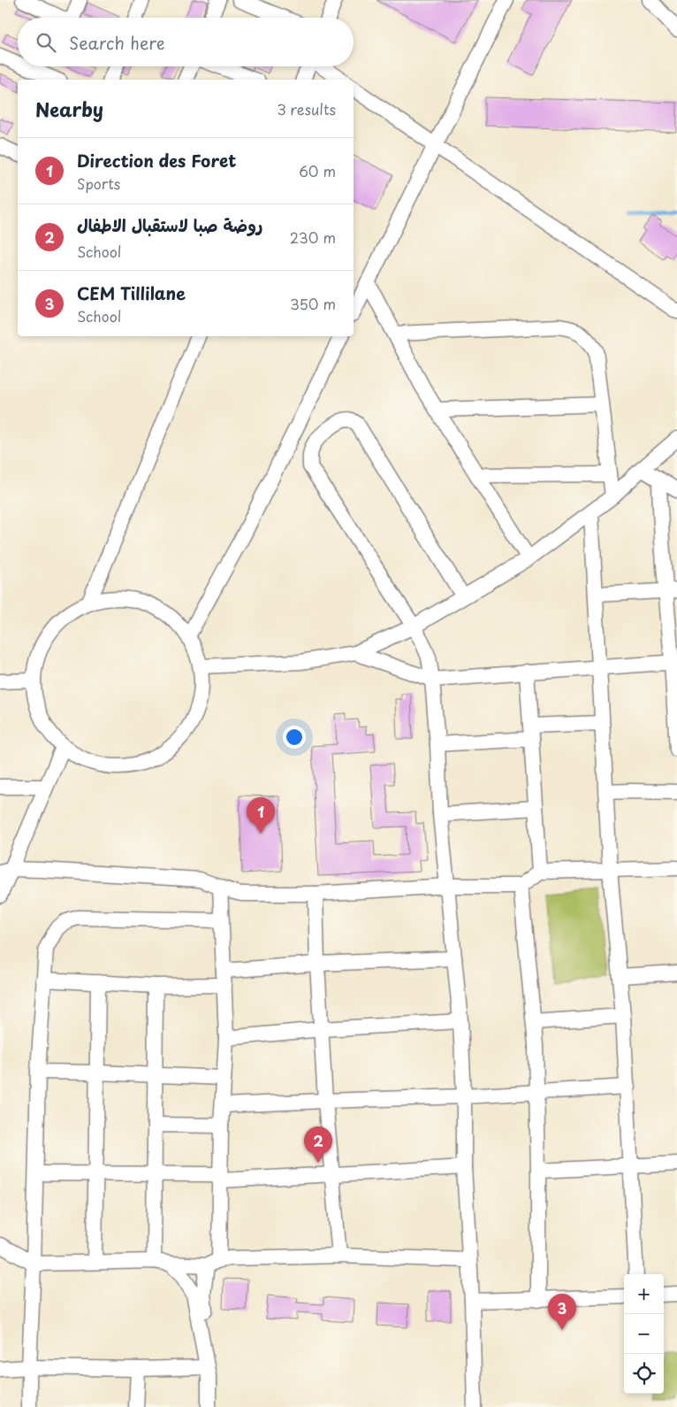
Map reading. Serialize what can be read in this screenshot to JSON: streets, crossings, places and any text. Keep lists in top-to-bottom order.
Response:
{
  "page": {
    "search": "Search here",
    "heading": ["Nearby", "3 results"],
    "list": [
      {
        "mark": "1",
        "name": "Direction des Foret",
        "note": "Sports",
        "value": "60 m"
      },
      {
        "mark": "2",
        "name": "روضة صبا لاستقبال الاطفال",
        "note": "School",
        "value": "230 m"
      },
      {
        "mark": "3",
        "name": "CEM Tillilane",
        "note": "School",
        "value": "350 m"
      }
    ],
    "pins": ["1", "2", "3"],
    "map_buttons": ["+", "−"]
  }
}
